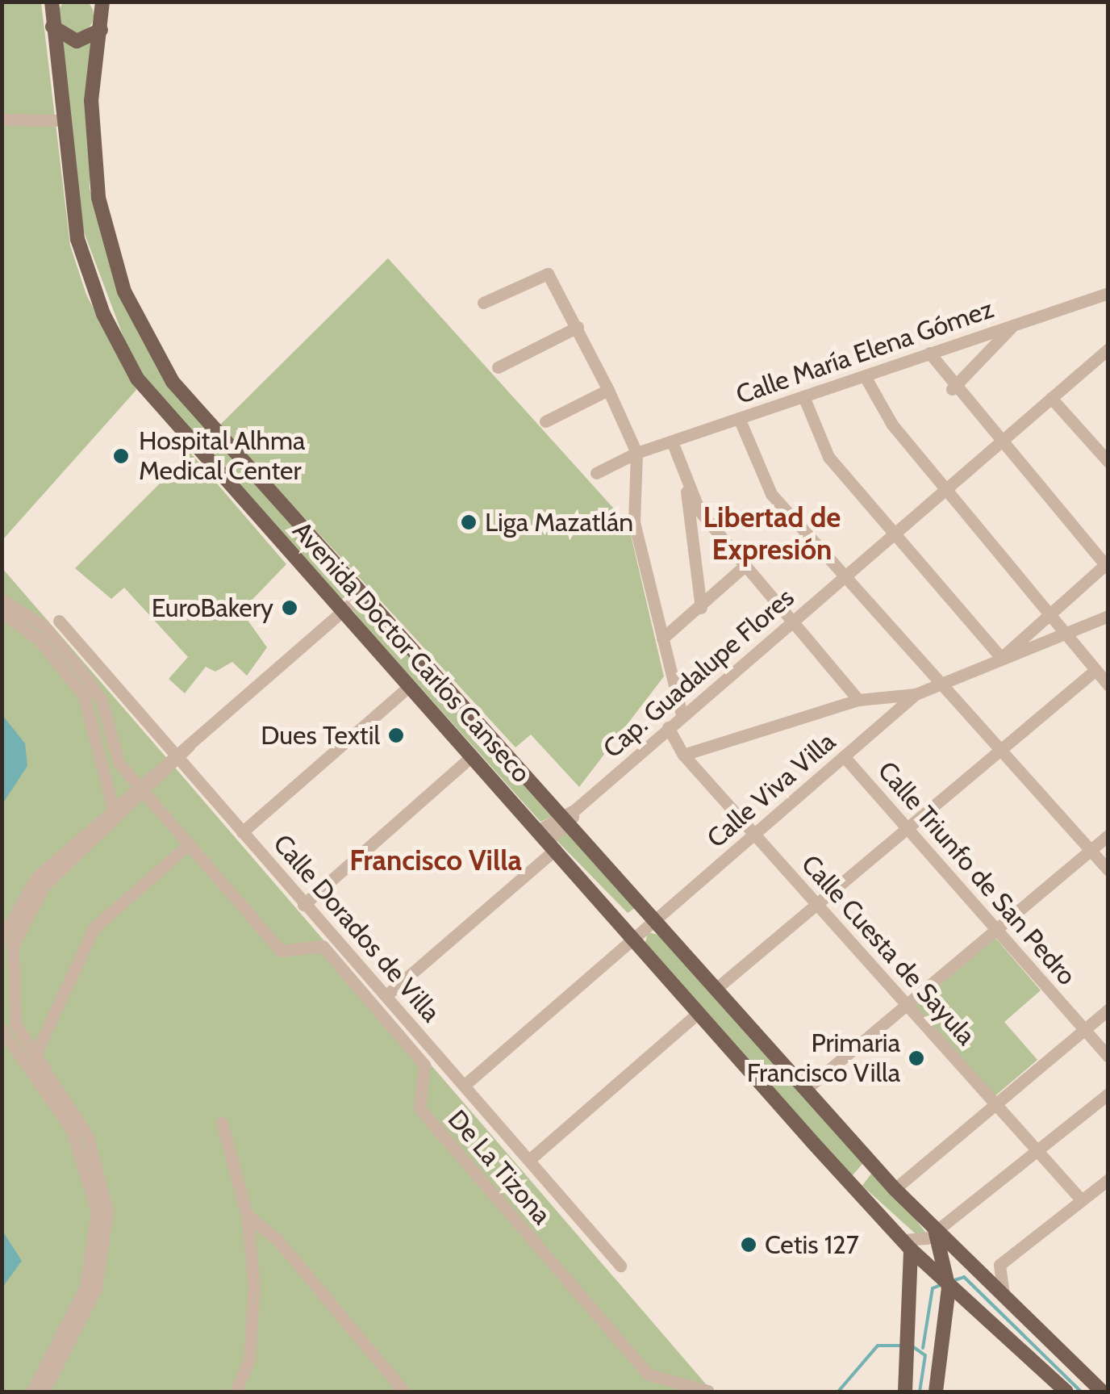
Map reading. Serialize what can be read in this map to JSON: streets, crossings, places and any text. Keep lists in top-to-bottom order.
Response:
{
  "streets": {
    "main road": ["Avenida Doctor Carlos Canseco"],
    "street": [
      "Calle María Elena Gómez",
      "Cap. Guadalupe Flores",
      "Calle Viva Villa",
      "Calle Triunfo de San Pedro",
      "Calle Dorados de Villa",
      "Calle Cuesta de Sayula",
      "De La Tizona"
    ]
  },
  "crossings": [
    ["Avenida Doctor Carlos Canseco", "Cap. Guadalupe Flores"],
    ["Avenida Doctor Carlos Canseco", "Calle Viva Villa"],
    ["Cap. Guadalupe Flores", "Calle Cuesta de Sayula"],
    ["Calle Viva Villa", "Calle Triunfo de San Pedro"],
    ["Calle Viva Villa", "Calle Cuesta de Sayula"]
  ],
  "districts": ["Libertad de Expresión", "Francisco Villa"],
  "places": [
    "Hospital Alhma Medical Center",
    "Liga Mazatlán",
    "EuroBakery",
    "Dues Textil",
    "Primaria Francisco Villa",
    "Cetis 127"
  ]
}
